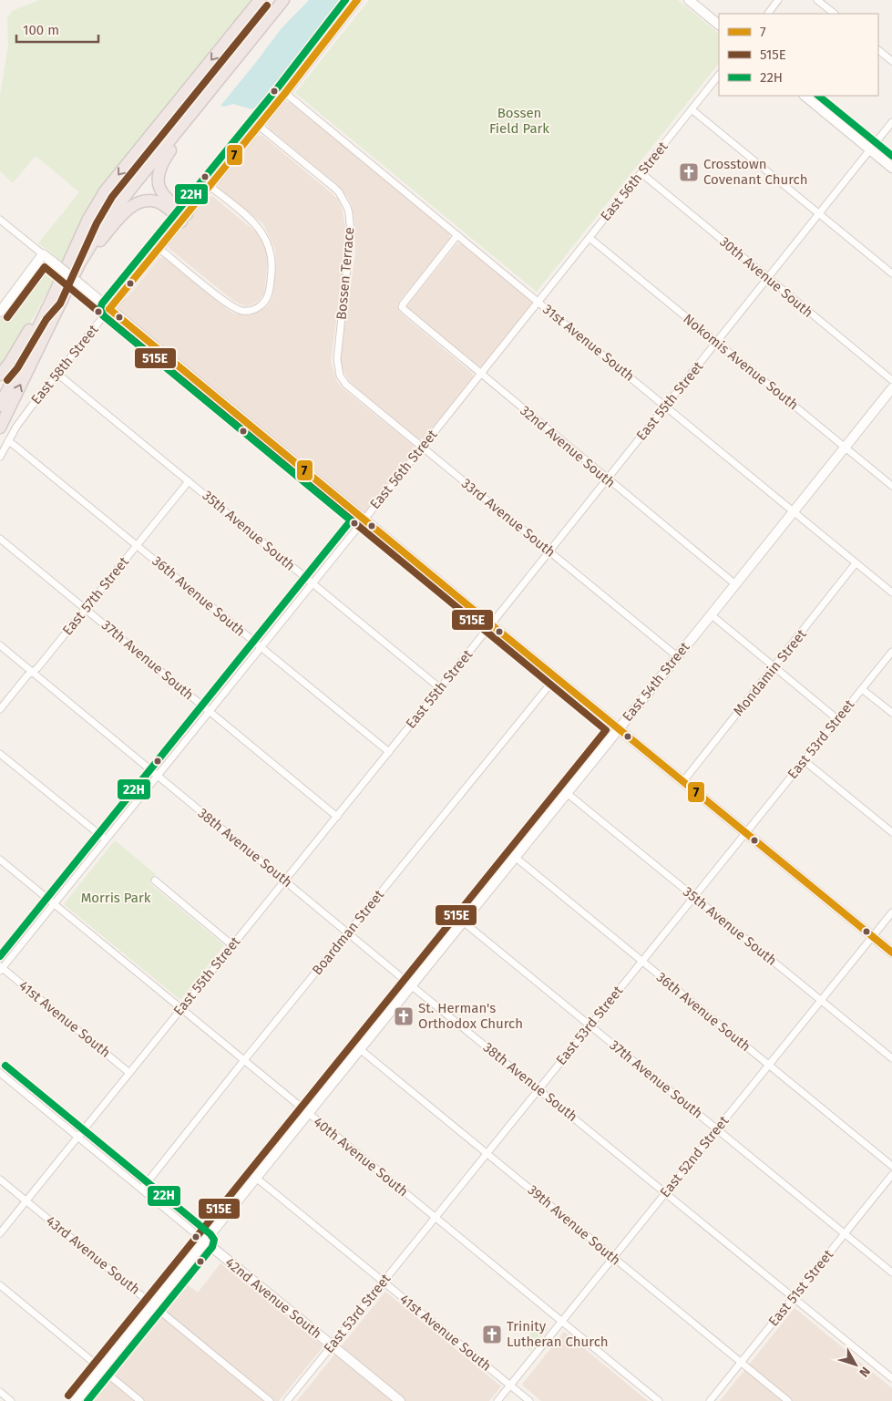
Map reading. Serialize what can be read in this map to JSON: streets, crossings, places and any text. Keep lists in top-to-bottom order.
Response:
{
  "streets": {
    "street": [
      "East 56th Street",
      "Bossen Terrace",
      "30th Avenue South",
      "31st Avenue South",
      "Nokomis Avenue South",
      "East 58th Street",
      "East 55th Street",
      "32nd Avenue South",
      "33rd Avenue South",
      "35th Avenue South",
      "East 57th Street",
      "36th Avenue South",
      "37th Avenue South",
      "Mondamin Street",
      "East 54th Street",
      "East 53rd Street",
      "38th Avenue South",
      "Boardman Street",
      "41st Avenue South",
      "40th Avenue South",
      "East 52nd Street",
      "39th Avenue South",
      "43rd Avenue South",
      "East 51st Street",
      "42nd Avenue South"
    ]
  },
  "crossings": [
    ["East 56th Street", "30th Avenue South"],
    ["East 56th Street", "31st Avenue South"],
    ["East 56th Street", "Nokomis Avenue South"],
    ["East 56th Street", "32nd Avenue South"],
    ["East 56th Street", "33rd Avenue South"],
    ["East 56th Street", "35th Avenue South"],
    ["East 56th Street", "36th Avenue South"],
    ["East 56th Street", "37th Avenue South"],
    ["East 56th Street", "38th Avenue South"],
    ["East 56th Street", "41st Avenue South"],
    ["East 56th Street", "40th Avenue South"],
    ["Bossen Terrace", "East 58th Street"],
    ["Bossen Terrace", "33rd Avenue South"],
    ["30th Avenue South", "East 55th Street"],
    ["31st Avenue South", "East 58th Street"],
    ["31st Avenue South", "East 55th Street"],
    ["31st Avenue South", "32nd Avenue South"],
    ["31st Avenue South", "Mondamin Street"],
    ["31st Avenue South", "East 54th Street"],
    ["Nokomis Avenue South", "East 55th Street"],
    ["Nokomis Avenue South", "East 54th Street"],
    ["East 58th Street", "35th Avenue South"],
    ["East 58th Street", "36th Avenue South"],
    ["East 55th Street", "32nd Avenue South"],
    ["East 55th Street", "33rd Avenue South"],
    ["East 55th Street", "35th Avenue South"],
    ["East 55th Street", "36th Avenue South"],
    ["East 55th Street", "37th Avenue South"],
    ["East 55th Street", "38th Avenue South"],
    ["East 55th Street", "41st Avenue South"],
    ["East 55th Street", "40th Avenue South"],
    ["East 55th Street", "43rd Avenue South"],
    ["East 55th Street", "42nd Avenue South"],
    ["32nd Avenue South", "East 54th Street"],
    ["33rd Avenue South", "East 54th Street"],
    ["35th Avenue South", "East 57th Street"],
    ["35th Avenue South", "East 54th Street"],
    ["35th Avenue South", "East 53rd Street"],
    ["35th Avenue South", "East 52nd Street"],
    ["East 57th Street", "36th Avenue South"],
    ["East 57th Street", "37th Avenue South"],
    ["East 57th Street", "38th Avenue South"],
    ["36th Avenue South", "East 54th Street"],
    ["36th Avenue South", "East 53rd Street"],
    ["36th Avenue South", "East 52nd Street"],
    ["37th Avenue South", "East 54th Street"],
    ["37th Avenue South", "East 53rd Street"],
    ["37th Avenue South", "East 52nd Street"],
    ["37th Avenue South", "East 51st Street"],
    ["East 54th Street", "38th Avenue South"],
    ["East 54th Street", "41st Avenue South"],
    ["East 54th Street", "40th Avenue South"],
    ["East 54th Street", "39th Avenue South"],
    ["East 54th Street", "43rd Avenue South"],
    ["East 54th Street", "42nd Avenue South"],
    ["East 53rd Street", "38th Avenue South"],
    ["East 53rd Street", "41st Avenue South"],
    ["East 53rd Street", "40th Avenue South"],
    ["East 53rd Street", "39th Avenue South"],
    ["East 53rd Street", "42nd Avenue South"],
    ["38th Avenue South", "Boardman Street"],
    ["38th Avenue South", "East 52nd Street"],
    ["38th Avenue South", "East 51st Street"],
    ["Boardman Street", "40th Avenue South"],
    ["Boardman Street", "42nd Avenue South"],
    ["41st Avenue South", "East 52nd Street"],
    ["40th Avenue South", "East 52nd Street"],
    ["East 52nd Street", "39th Avenue South"],
    ["39th Avenue South", "East 51st Street"]
  ],
  "parks": ["Bossen Field Park", "Morris Park"],
  "places": {
    "church": ["Crosstown Covenant Church", "St. Herman's Orthodox Church", "Trinity Lutheran Church"]
  },
  "lines": ["transit line 7", "transit line 22H", "transit line 515E"],
  "legend": ["7", "515E", "22H"],
  "scale_bar": "100 m",
  "north": "bottom right"
}
